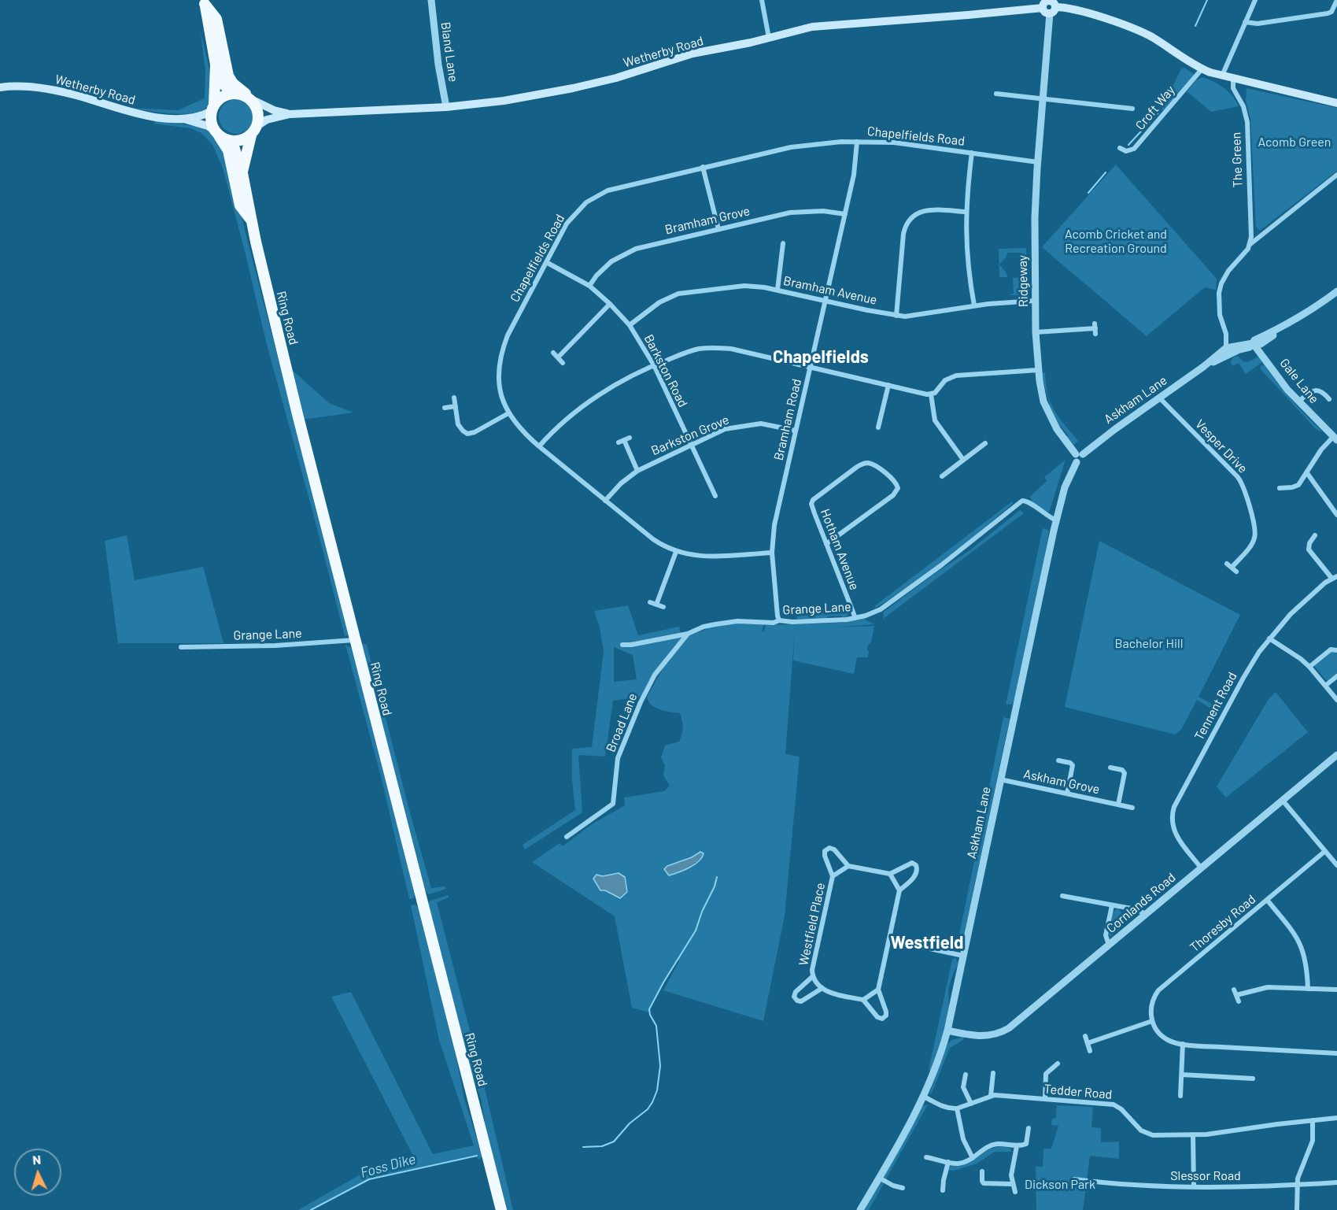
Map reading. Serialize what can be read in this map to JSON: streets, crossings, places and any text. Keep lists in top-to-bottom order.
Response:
{
  "streets": {
    "highway": ["Ring Road"],
    "main road": ["Wetherby Road"],
    "street": [
      "Bland Lane",
      "Croft Way",
      "Chapelfields Road",
      "The Green",
      "Bramham Grove",
      "Ridgeway",
      "Bramham Avenue",
      "Barkston Road",
      "Gale Lane",
      "Askham Lane",
      "Bramham Road",
      "Barkston Grove",
      "Vesper Drive",
      "Hotham Avenue",
      "Grange Lane",
      "Tennent Road",
      "Broad Lane",
      "Askham Grove",
      "Cornlands Road",
      "Thoresby Road",
      "Westfield Place",
      "Tedder Road",
      "Slessor Road"
    ]
  },
  "crossings": [
    ["Bland Lane", "Wetherby Road"],
    ["Wetherby Road", "Ridgeway"],
    ["Wetherby Road", "Ring Road"],
    ["Chapelfields Road", "Ridgeway"],
    ["Chapelfields Road", "Barkston Road"],
    ["Chapelfields Road", "Bramham Road"],
    ["Chapelfields Road", "Barkston Grove"],
    ["Bramham Grove", "Barkston Road"],
    ["Bramham Grove", "Bramham Road"],
    ["Ridgeway", "Bramham Avenue"],
    ["Ridgeway", "Askham Lane"],
    ["Bramham Avenue", "Barkston Road"],
    ["Bramham Avenue", "Bramham Road"],
    ["Ring Road", "Grange Lane"],
    ["Barkston Road", "Barkston Grove"],
    ["Gale Lane", "Askham Lane"],
    ["Askham Lane", "Vesper Drive"],
    ["Askham Lane", "Grange Lane"],
    ["Askham Lane", "Askham Grove"],
    ["Askham Lane", "Cornlands Road"],
    ["Bramham Road", "Barkston Grove"],
    ["Bramham Road", "Grange Lane"],
    ["Hotham Avenue", "Grange Lane"],
    ["Grange Lane", "Broad Lane"],
    ["Tennent Road", "Cornlands Road"]
  ],
  "districts": ["Chapelfields", "Westfield"],
  "water": ["Foss Dike"],
  "parks": [
    "Acomb Green",
    "Acomb Cricket and Recreation Ground",
    "Bachelor Hill",
    "Dickson Park"
  ],
  "north": "top"
}
